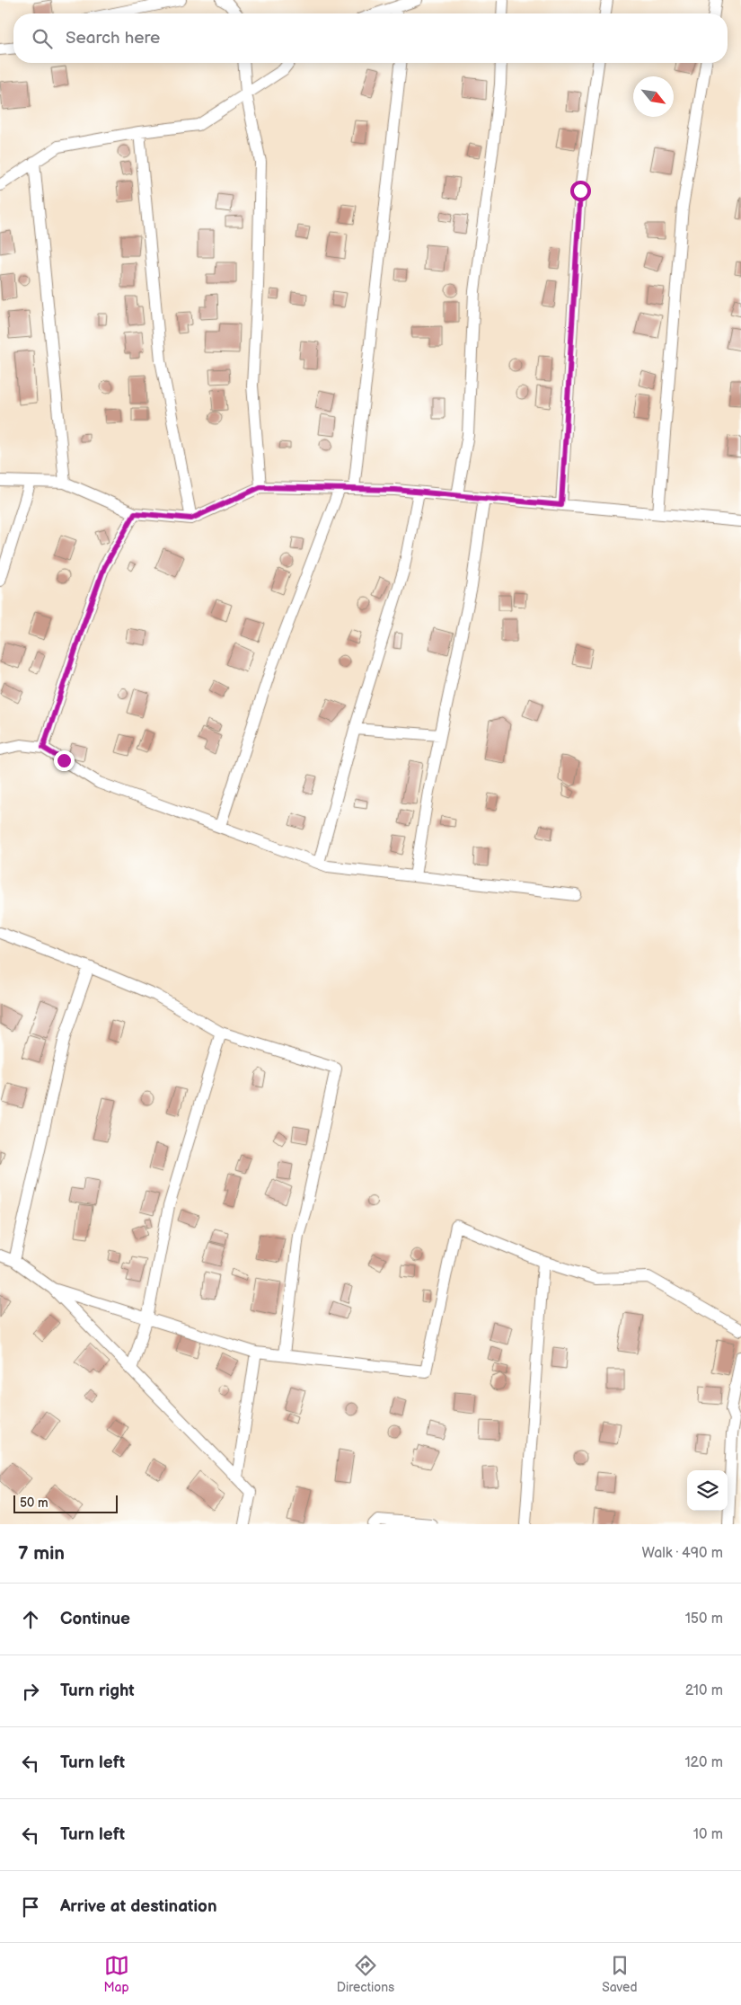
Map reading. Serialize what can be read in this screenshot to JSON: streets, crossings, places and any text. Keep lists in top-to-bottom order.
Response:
{
  "scale_bar": "50 m",
  "north": "bottom right",
  "page": {
    "search": "Search here",
    "scale": "50 m",
    "heading": ["7 min", "Walk · 490 m"],
    "list": [
      ["Continue", "150 m"],
      ["Turn right", "210 m"],
      ["Turn left", "120 m"],
      ["Turn left", "10 m"],
      "Arrive at destination"
    ],
    "nav": ["Map", "Directions", "Saved"]
  }
}
